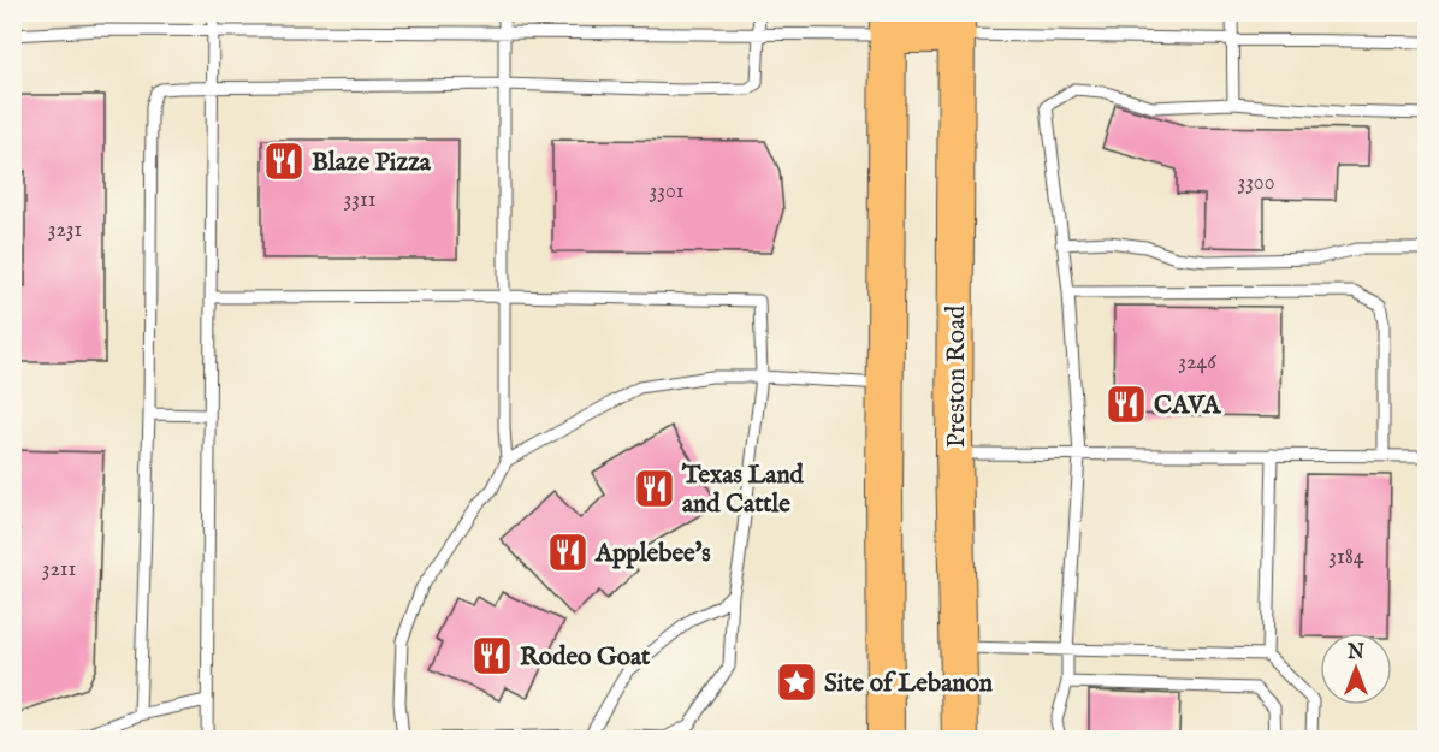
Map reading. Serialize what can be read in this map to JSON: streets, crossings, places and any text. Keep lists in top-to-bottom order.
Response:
{
  "streets": {
    "main road": ["Preston Road"]
  },
  "places": {
    "restaurant": [
      "Blaze Pizza",
      "CAVA",
      "Texas Land and Cattle",
      "Applebee's",
      "Rodeo Goat"
    ],
    "place": ["Site of Lebanon"]
  },
  "house_numbers": [
    "3300",
    "3301",
    "3311",
    "3231",
    "3246",
    "3184",
    "3211"
  ],
  "north": "top"
}
